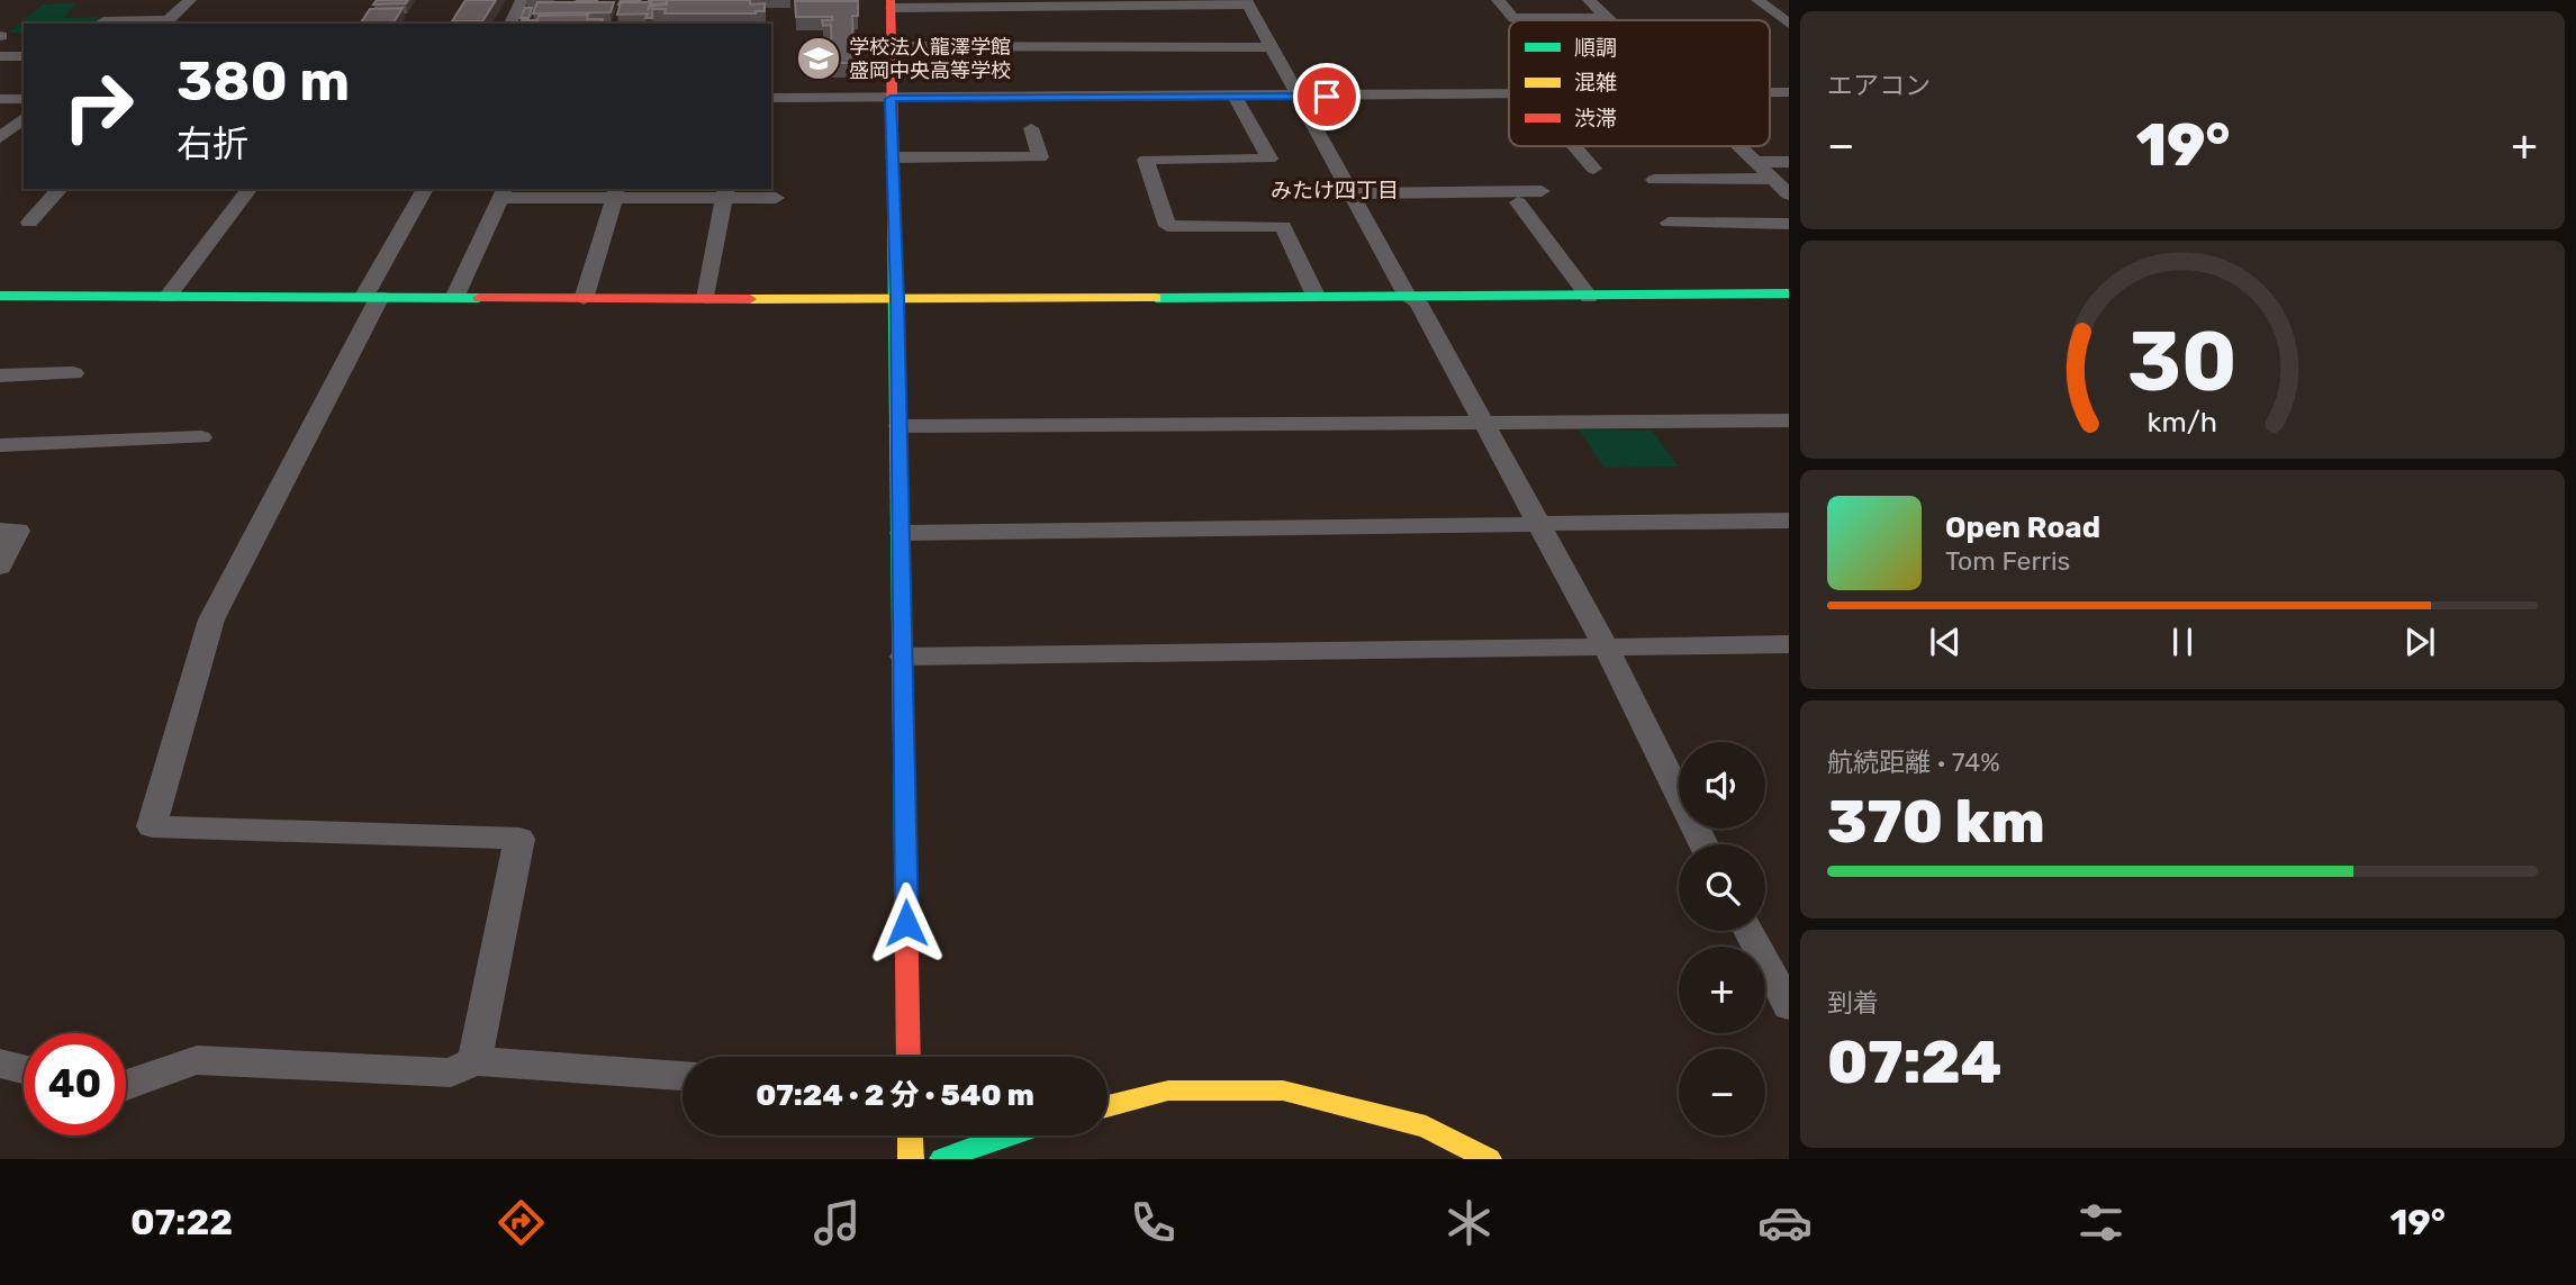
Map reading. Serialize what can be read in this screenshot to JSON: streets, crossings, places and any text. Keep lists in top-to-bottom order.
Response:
{
  "districts": ["みたけ四丁目"],
  "places": {
    "school or university": ["学校法人龍澤学館 盛岡中央高等学校"]
  },
  "legend": ["順調", "混雑", "渋滞"],
  "page": {
    "tile": [
      "エアコン",
      ["航続距離 · 74%", "370 km"],
      ["到着", "07:24"]
    ],
    "turn": ["380 m", "右折"],
    "heat": ["−", "19°", "+"],
    "song": ["Open Road", "Tom Ferris"],
    "map_buttons": ["+", "−"],
    "limit": "40",
    "trip": "07:24 · 2 分 · 540 m",
    "tabs": ["07:22", "19°"],
    "gauge": ["30", "km/h"]
  }
}
